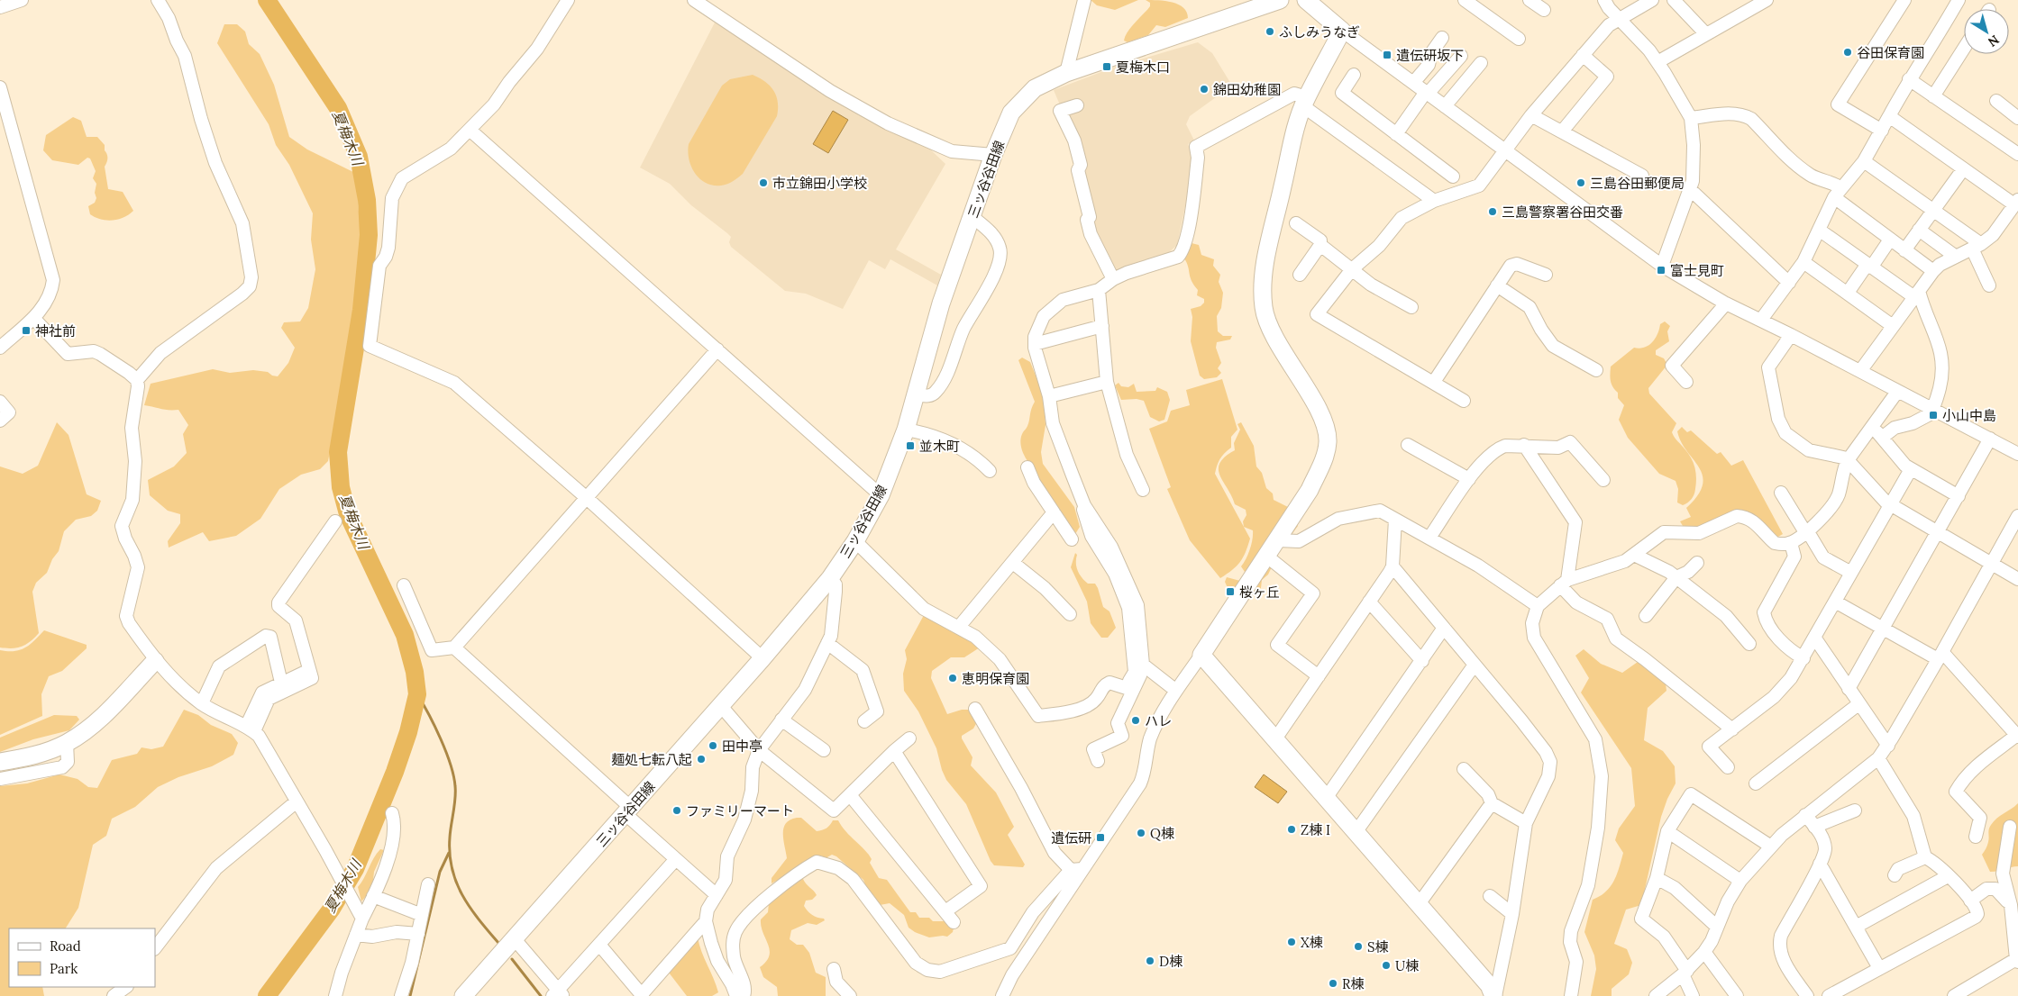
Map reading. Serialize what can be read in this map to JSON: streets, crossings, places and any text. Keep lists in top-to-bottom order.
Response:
{
  "streets": {
    "street": ["三ッ谷谷田線"]
  },
  "water": ["夏梅木川"],
  "places": {
    "other": [
      "ふしみうなぎ",
      "谷田保育園",
      "錦田幼稚園",
      "市立錦田小学校",
      "三島谷田郵便局",
      "三島警察署谷田交番",
      "恵明保育園",
      "ハレ",
      "田中亭",
      "麺処七転八起",
      "ファミリーマート",
      "Z棟 I",
      "Q棟",
      "X棟",
      "S棟",
      "D棟",
      "U棟",
      "R棟"
    ],
    "transit": [
      "遺伝研坂下",
      "夏梅木口",
      "富士見町",
      "神社前",
      "小山中島",
      "並木町",
      "桜ヶ丘",
      "遺伝研"
    ]
  },
  "legend": ["Road", "Park"],
  "north": "bottom right"
}
